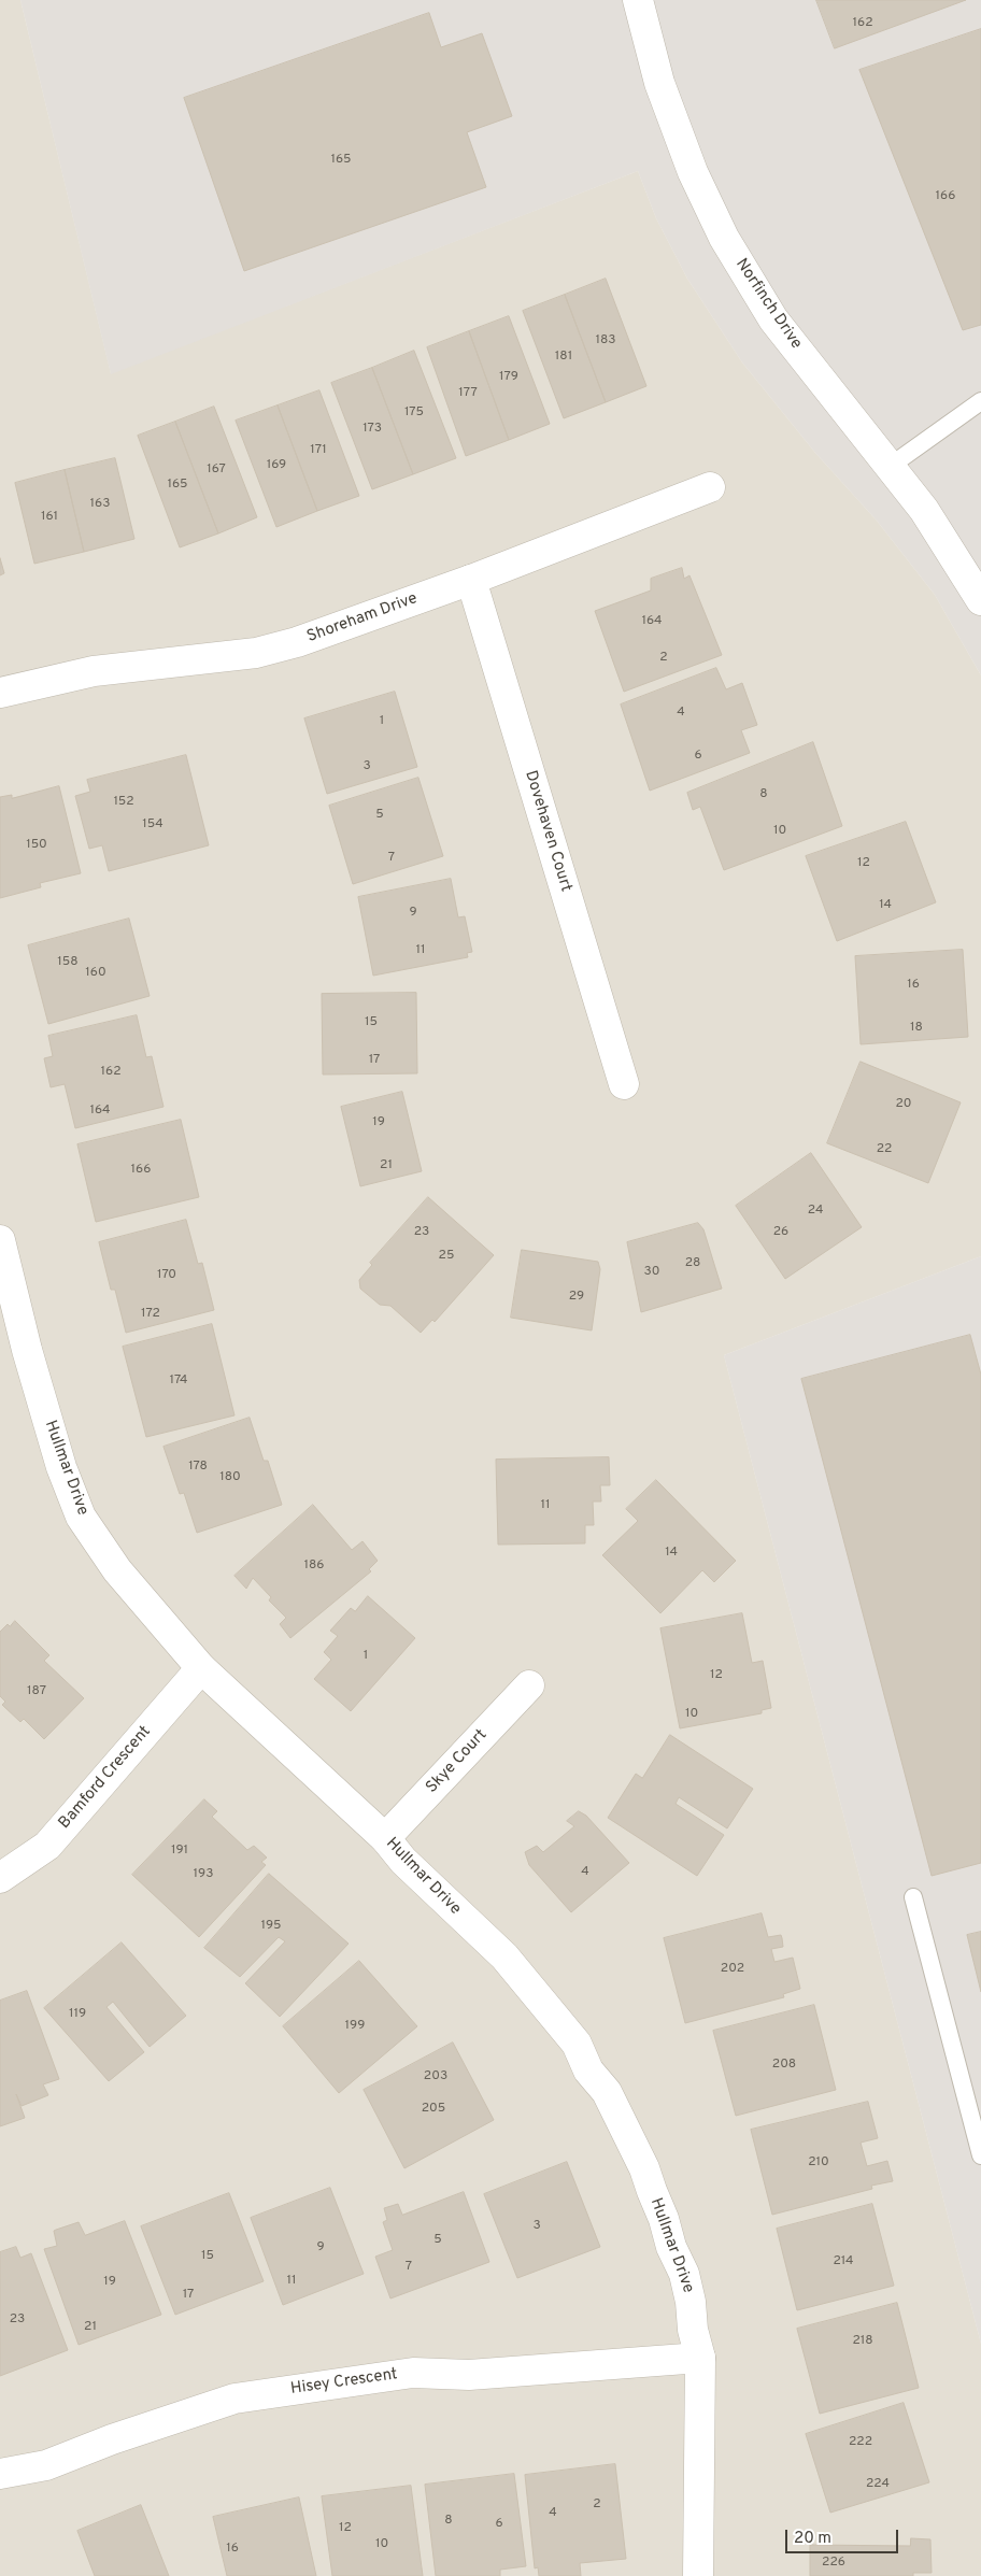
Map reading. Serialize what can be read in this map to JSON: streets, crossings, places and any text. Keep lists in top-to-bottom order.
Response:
{
  "streets": {
    "street": [
      "Norfinch Drive",
      "Shoreham Drive",
      "Dovehaven Court",
      "Hullmar Drive",
      "Skye Court",
      "Bamford Crescent",
      "Hisey Crescent"
    ]
  },
  "crossings": [
    ["Shoreham Drive", "Dovehaven Court"],
    ["Hullmar Drive", "Skye Court"],
    ["Hullmar Drive", "Bamford Crescent"],
    ["Hullmar Drive", "Hisey Crescent"]
  ],
  "house_numbers": [
    "162",
    "165",
    "166",
    "183",
    "181",
    "179",
    "177",
    "175",
    "173",
    "171",
    "169",
    "167",
    "165",
    "163",
    "161",
    "164",
    "2",
    "4",
    "1",
    "6",
    "3",
    "8",
    "152",
    "5",
    "154",
    "10",
    "150",
    "7",
    "12",
    "14",
    "9",
    "11",
    "158",
    "160",
    "16",
    "15",
    "18",
    "17",
    "162",
    "20",
    "164",
    "19",
    "22",
    "21",
    "166",
    "24",
    "23",
    "26",
    "25",
    "28",
    "30",
    "170",
    "29",
    "172",
    "174",
    "178",
    "180",
    "11",
    "14",
    "186",
    "1",
    "12",
    "187",
    "10",
    "191",
    "4",
    "193",
    "195",
    "202",
    "119",
    "199",
    "208",
    "203",
    "205",
    "210",
    "3",
    "5",
    "9",
    "15",
    "214",
    "7",
    "11",
    "19",
    "17",
    "23",
    "21",
    "218",
    "222",
    "224",
    "2",
    "4",
    "8",
    "6",
    "12",
    "10",
    "16",
    "226"
  ],
  "scale_bar": "20 m"
}
